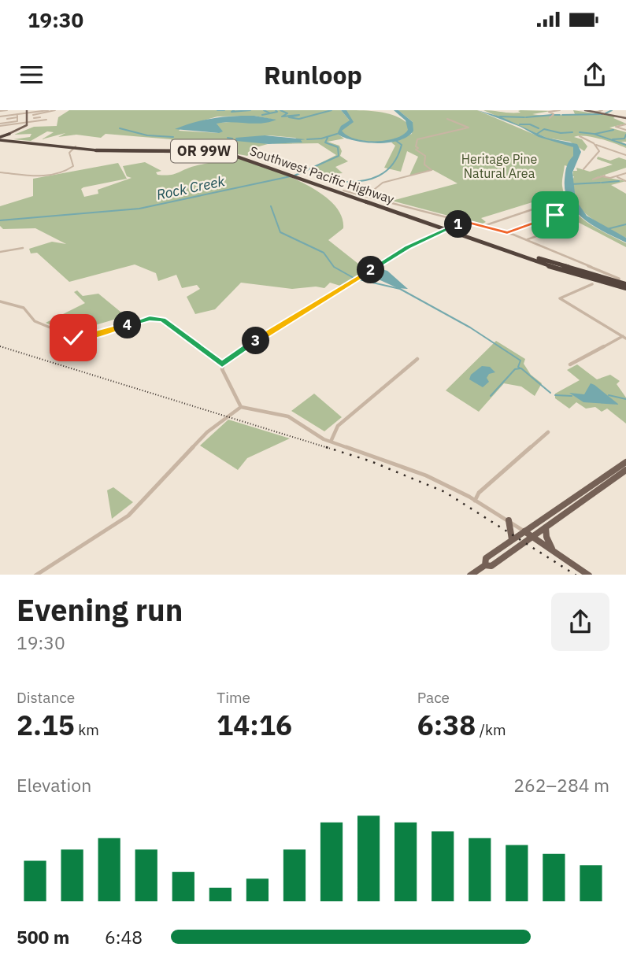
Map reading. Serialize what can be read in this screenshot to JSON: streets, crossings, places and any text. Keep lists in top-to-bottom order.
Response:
{
  "streets": {
    "highway": ["OR 99W", "Southwest Pacific Highway"]
  },
  "water": ["Rock Creek"],
  "parks": ["Heritage Pine Natural Area"],
  "page": {
    "status": "19:30",
    "header": "Runloop",
    "pins": [
      "1",
      "2",
      "4",
      "3"
    ],
    "heading": ["Evening run", "19:30"],
    "stats": [
      ["Distance", "2.15 km"],
      ["Time", "14:16"],
      ["Pace", "6:38 /km"]
    ],
    "chart": ["Elevation", "262–284 m"],
    "list": [
      {
        "name": "500 m",
        "note": "6:48"
      }
    ]
  }
}
